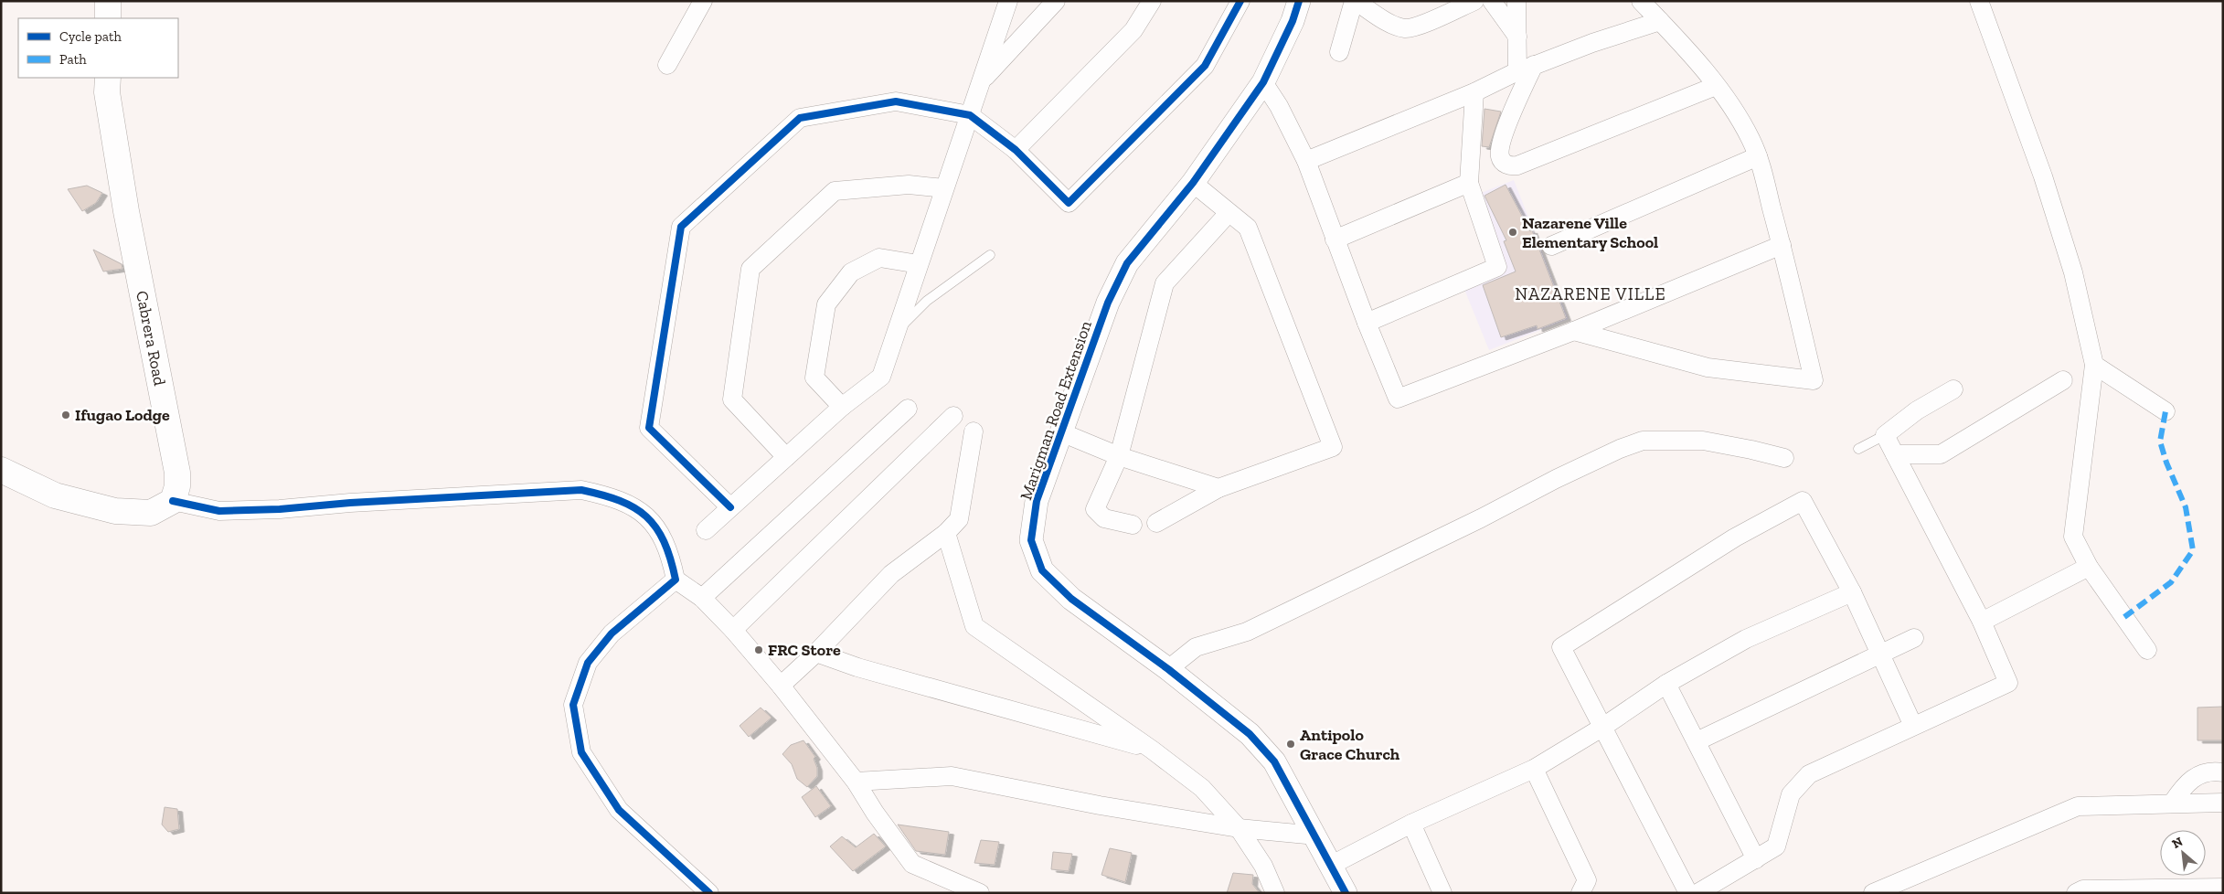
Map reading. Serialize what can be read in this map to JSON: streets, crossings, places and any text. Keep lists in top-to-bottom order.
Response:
{
  "streets": {
    "main road": ["Cabrera Road"],
    "street": ["Marigman Road Extension"]
  },
  "districts": ["NAZARENE VILLE"],
  "places": [
    "Nazarene Ville Elementary School",
    "Ifugao Lodge",
    "FRC Store",
    "Antipolo Grace Church"
  ],
  "legend": ["Cycle path", "Path"],
  "north": "top left"
}
